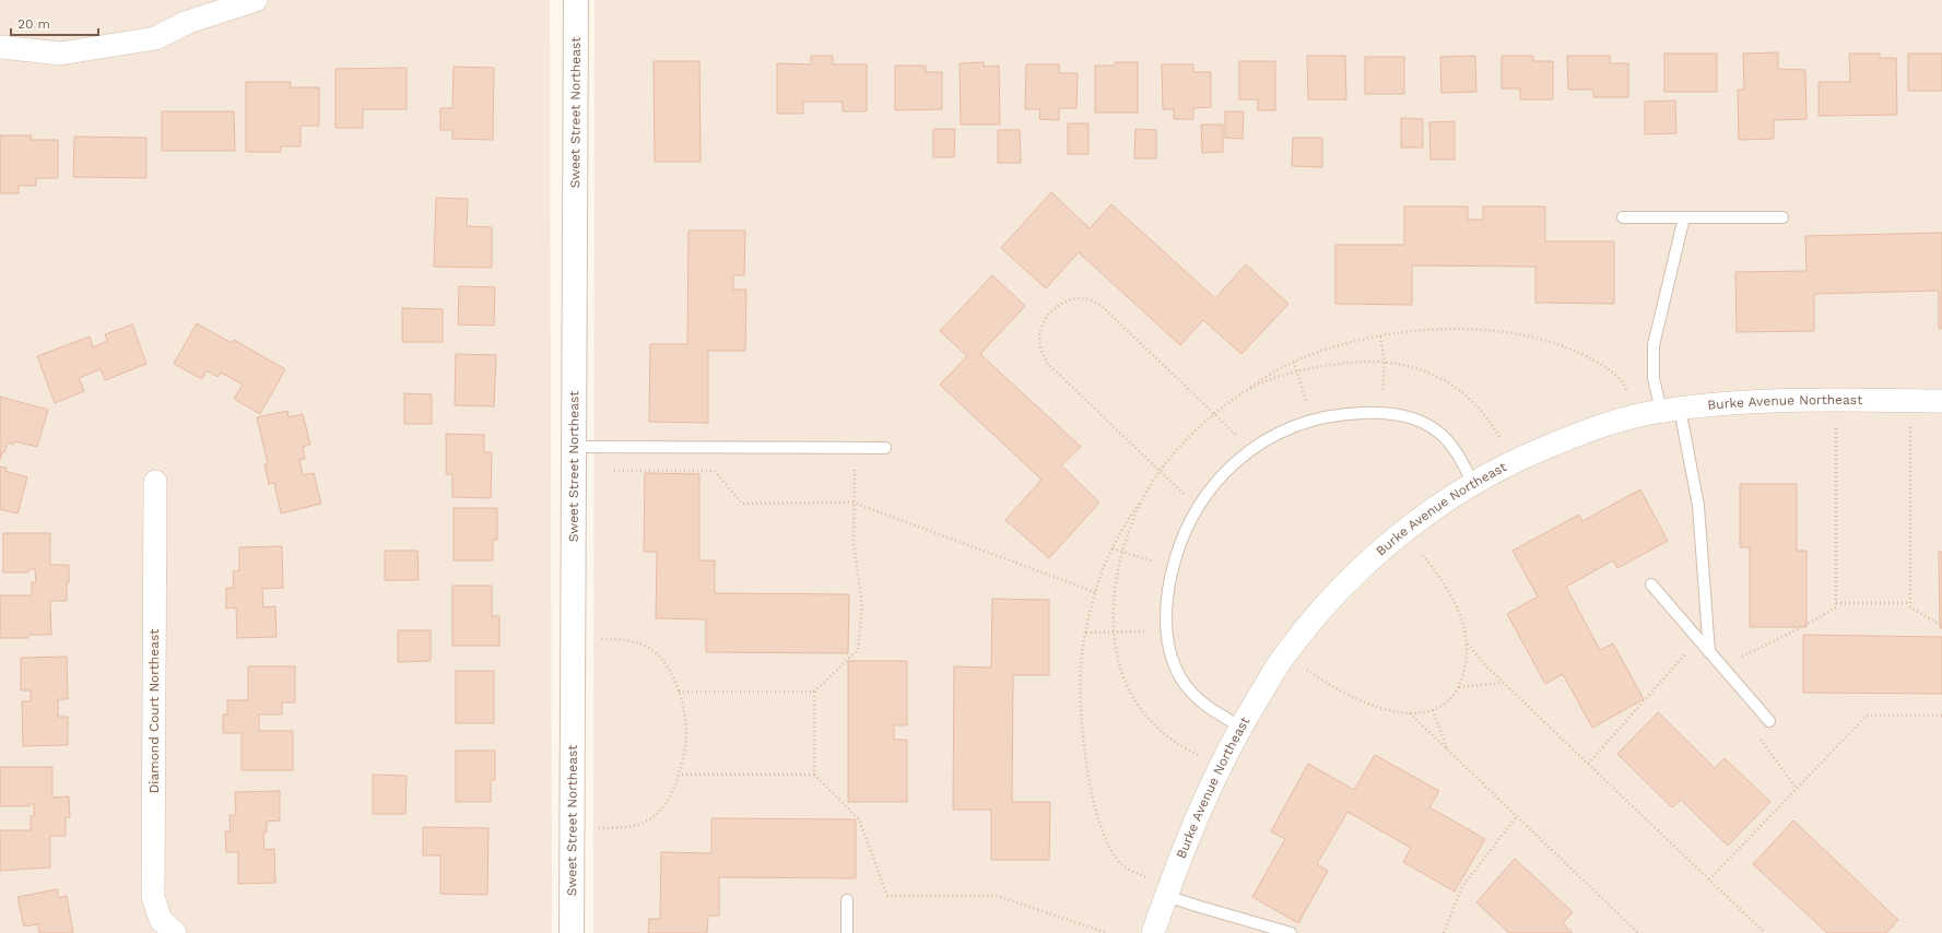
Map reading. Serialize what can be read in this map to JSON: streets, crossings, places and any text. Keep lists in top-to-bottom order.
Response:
{
  "streets": {
    "street": ["Sweet Street Northeast", "Burke Avenue Northeast", "Diamond Court Northeast"]
  },
  "scale_bar": "20 m"
}
